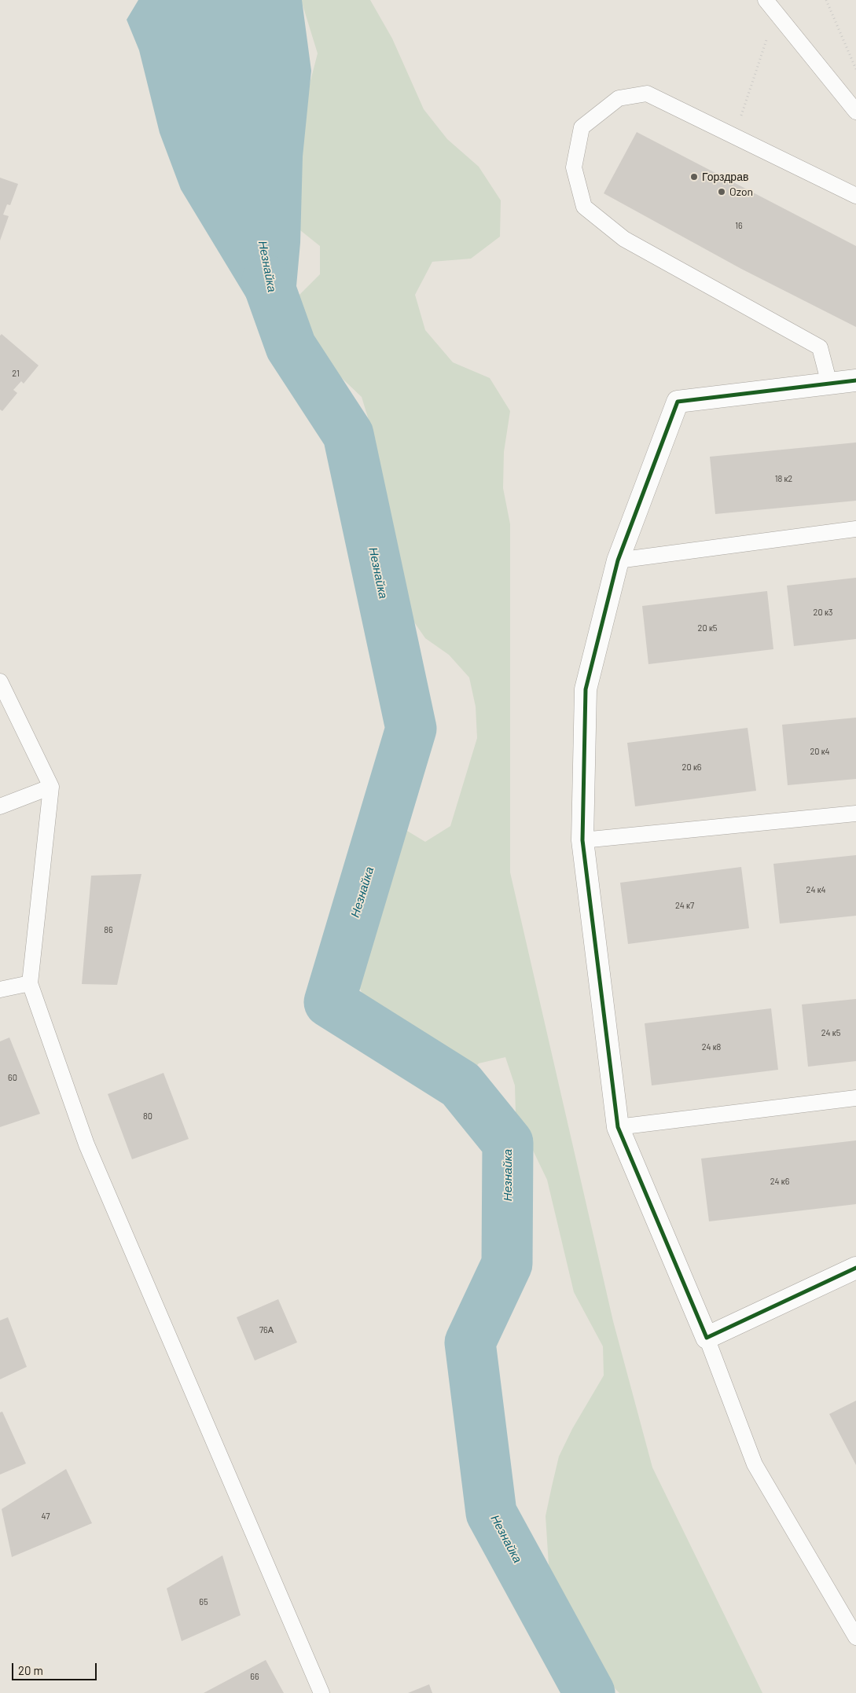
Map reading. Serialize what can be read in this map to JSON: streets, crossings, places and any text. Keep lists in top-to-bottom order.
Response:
{
  "water": ["Незнайка"],
  "places": ["Горздрав", "Ozon"],
  "house_numbers": [
    "16",
    "21",
    "18 к2",
    "20 к3",
    "20 к5",
    "20 к4",
    "20 к6",
    "24 к4",
    "24 к7",
    "86",
    "24 к5",
    "24 к8",
    "60",
    "80",
    "24 к6",
    "76А",
    "47",
    "65",
    "66"
  ],
  "scale_bar": "20 m"
}
